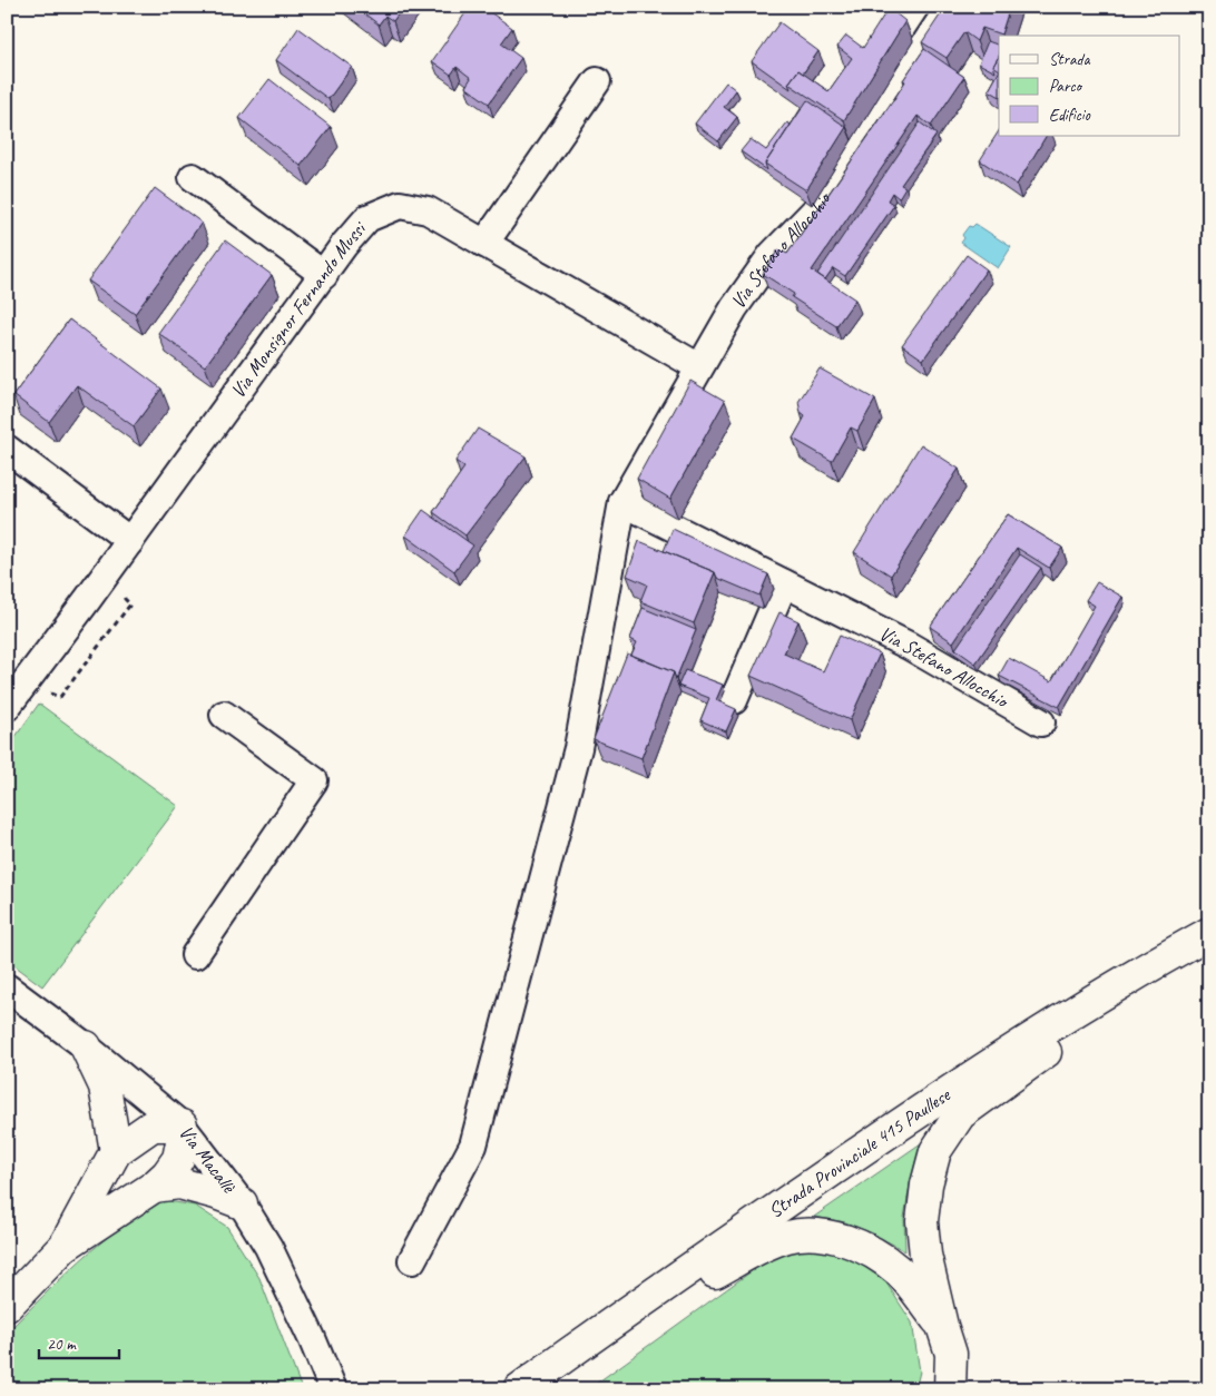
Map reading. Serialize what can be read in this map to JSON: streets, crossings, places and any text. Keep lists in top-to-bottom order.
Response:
{
  "streets": {
    "highway": ["Strada Provinciale 415 Paullese"],
    "street": ["Via Stefano Allocchio", "Via Monsignor Fernando Mussi", "Via Macallè"]
  },
  "crossings": [
    ["Via Stefano Allocchio", "Via Monsignor Fernando Mussi"]
  ],
  "legend": ["Strada", "Parco", "Edificio"],
  "scale_bar": "20 m"
}
